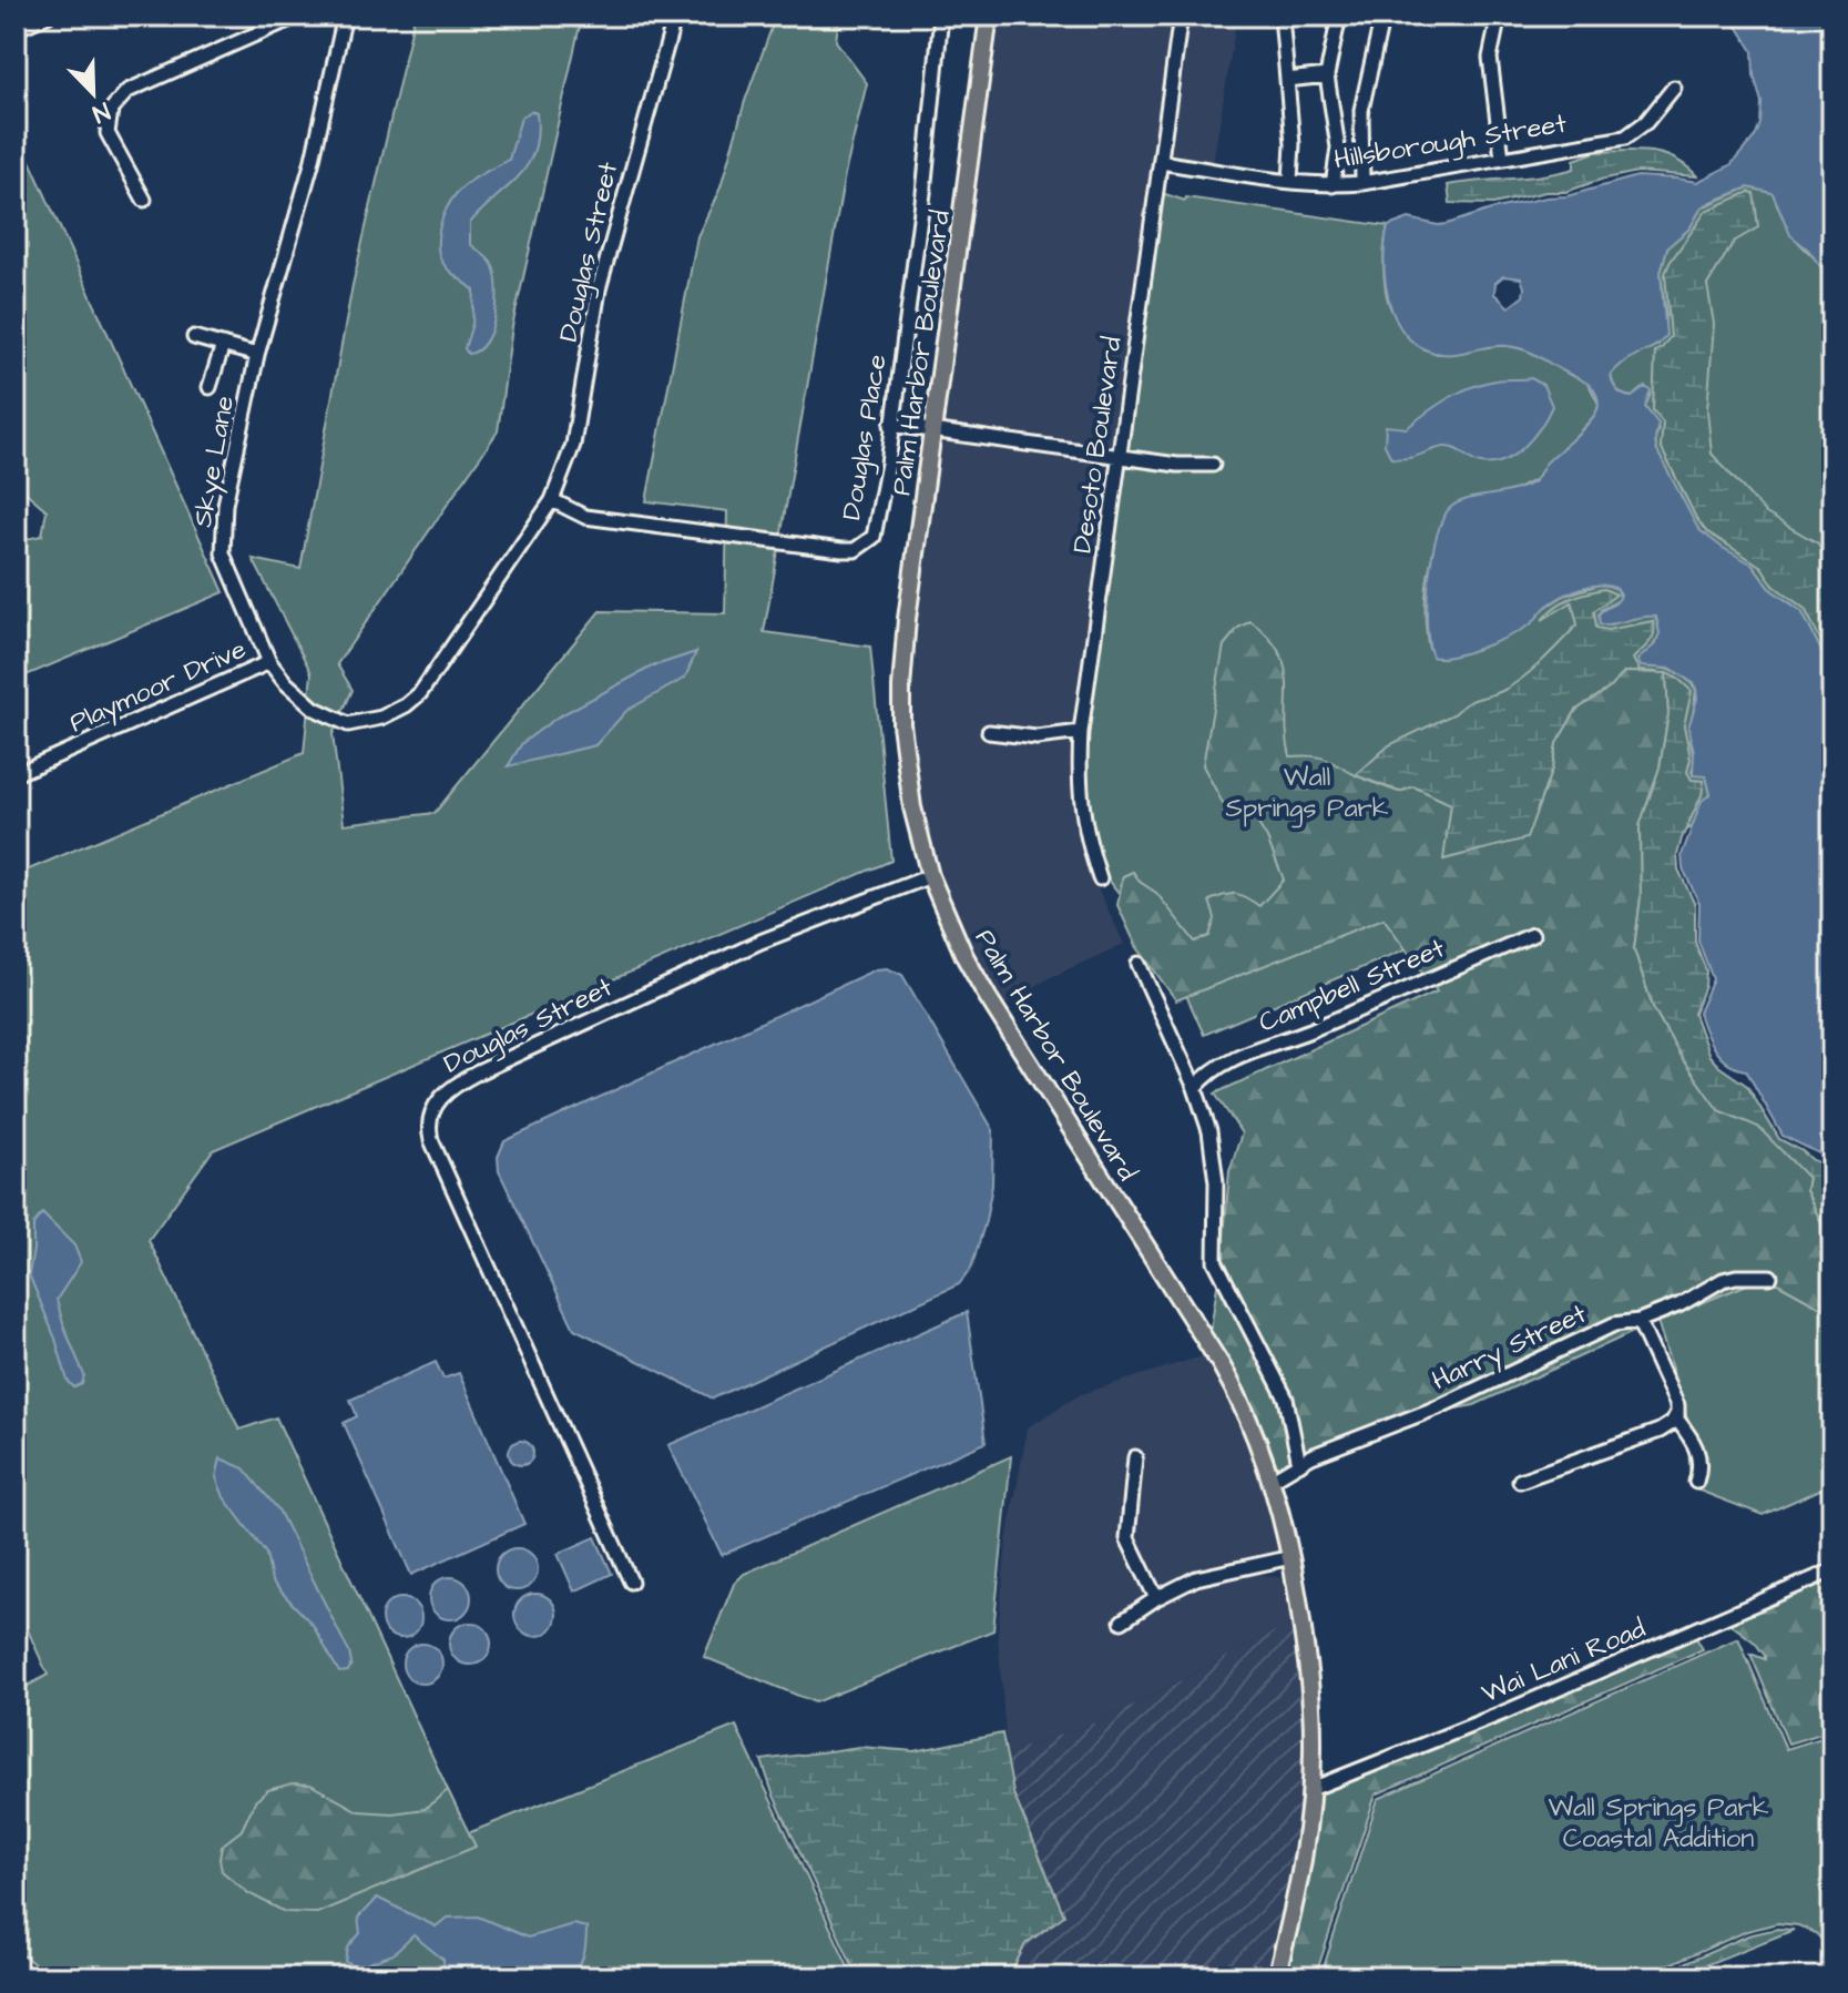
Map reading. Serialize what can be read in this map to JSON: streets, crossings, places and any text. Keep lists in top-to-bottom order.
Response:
{
  "streets": {
    "main road": ["Palm Harbor Boulevard"],
    "street": [
      "Hillsborough Street",
      "Douglas Street",
      "Douglas Place",
      "Desoto Boulevard",
      "Skye Lane",
      "Playmoor Drive",
      "Campbell Street",
      "Harry Street",
      "Wai Lani Road"
    ]
  },
  "crossings": [
    ["Hillsborough Street", "Desoto Boulevard"],
    ["Douglas Street", "Palm Harbor Boulevard"],
    ["Douglas Street", "Douglas Place"],
    ["Douglas Street", "Skye Lane"],
    ["Palm Harbor Boulevard", "Harry Street"],
    ["Palm Harbor Boulevard", "Wai Lani Road"],
    ["Douglas Place", "Skye Lane"],
    ["Skye Lane", "Playmoor Drive"]
  ],
  "parks": ["Wall Springs Park", "Wall Springs Park Coastal Addition"],
  "north": "bottom right"
}
